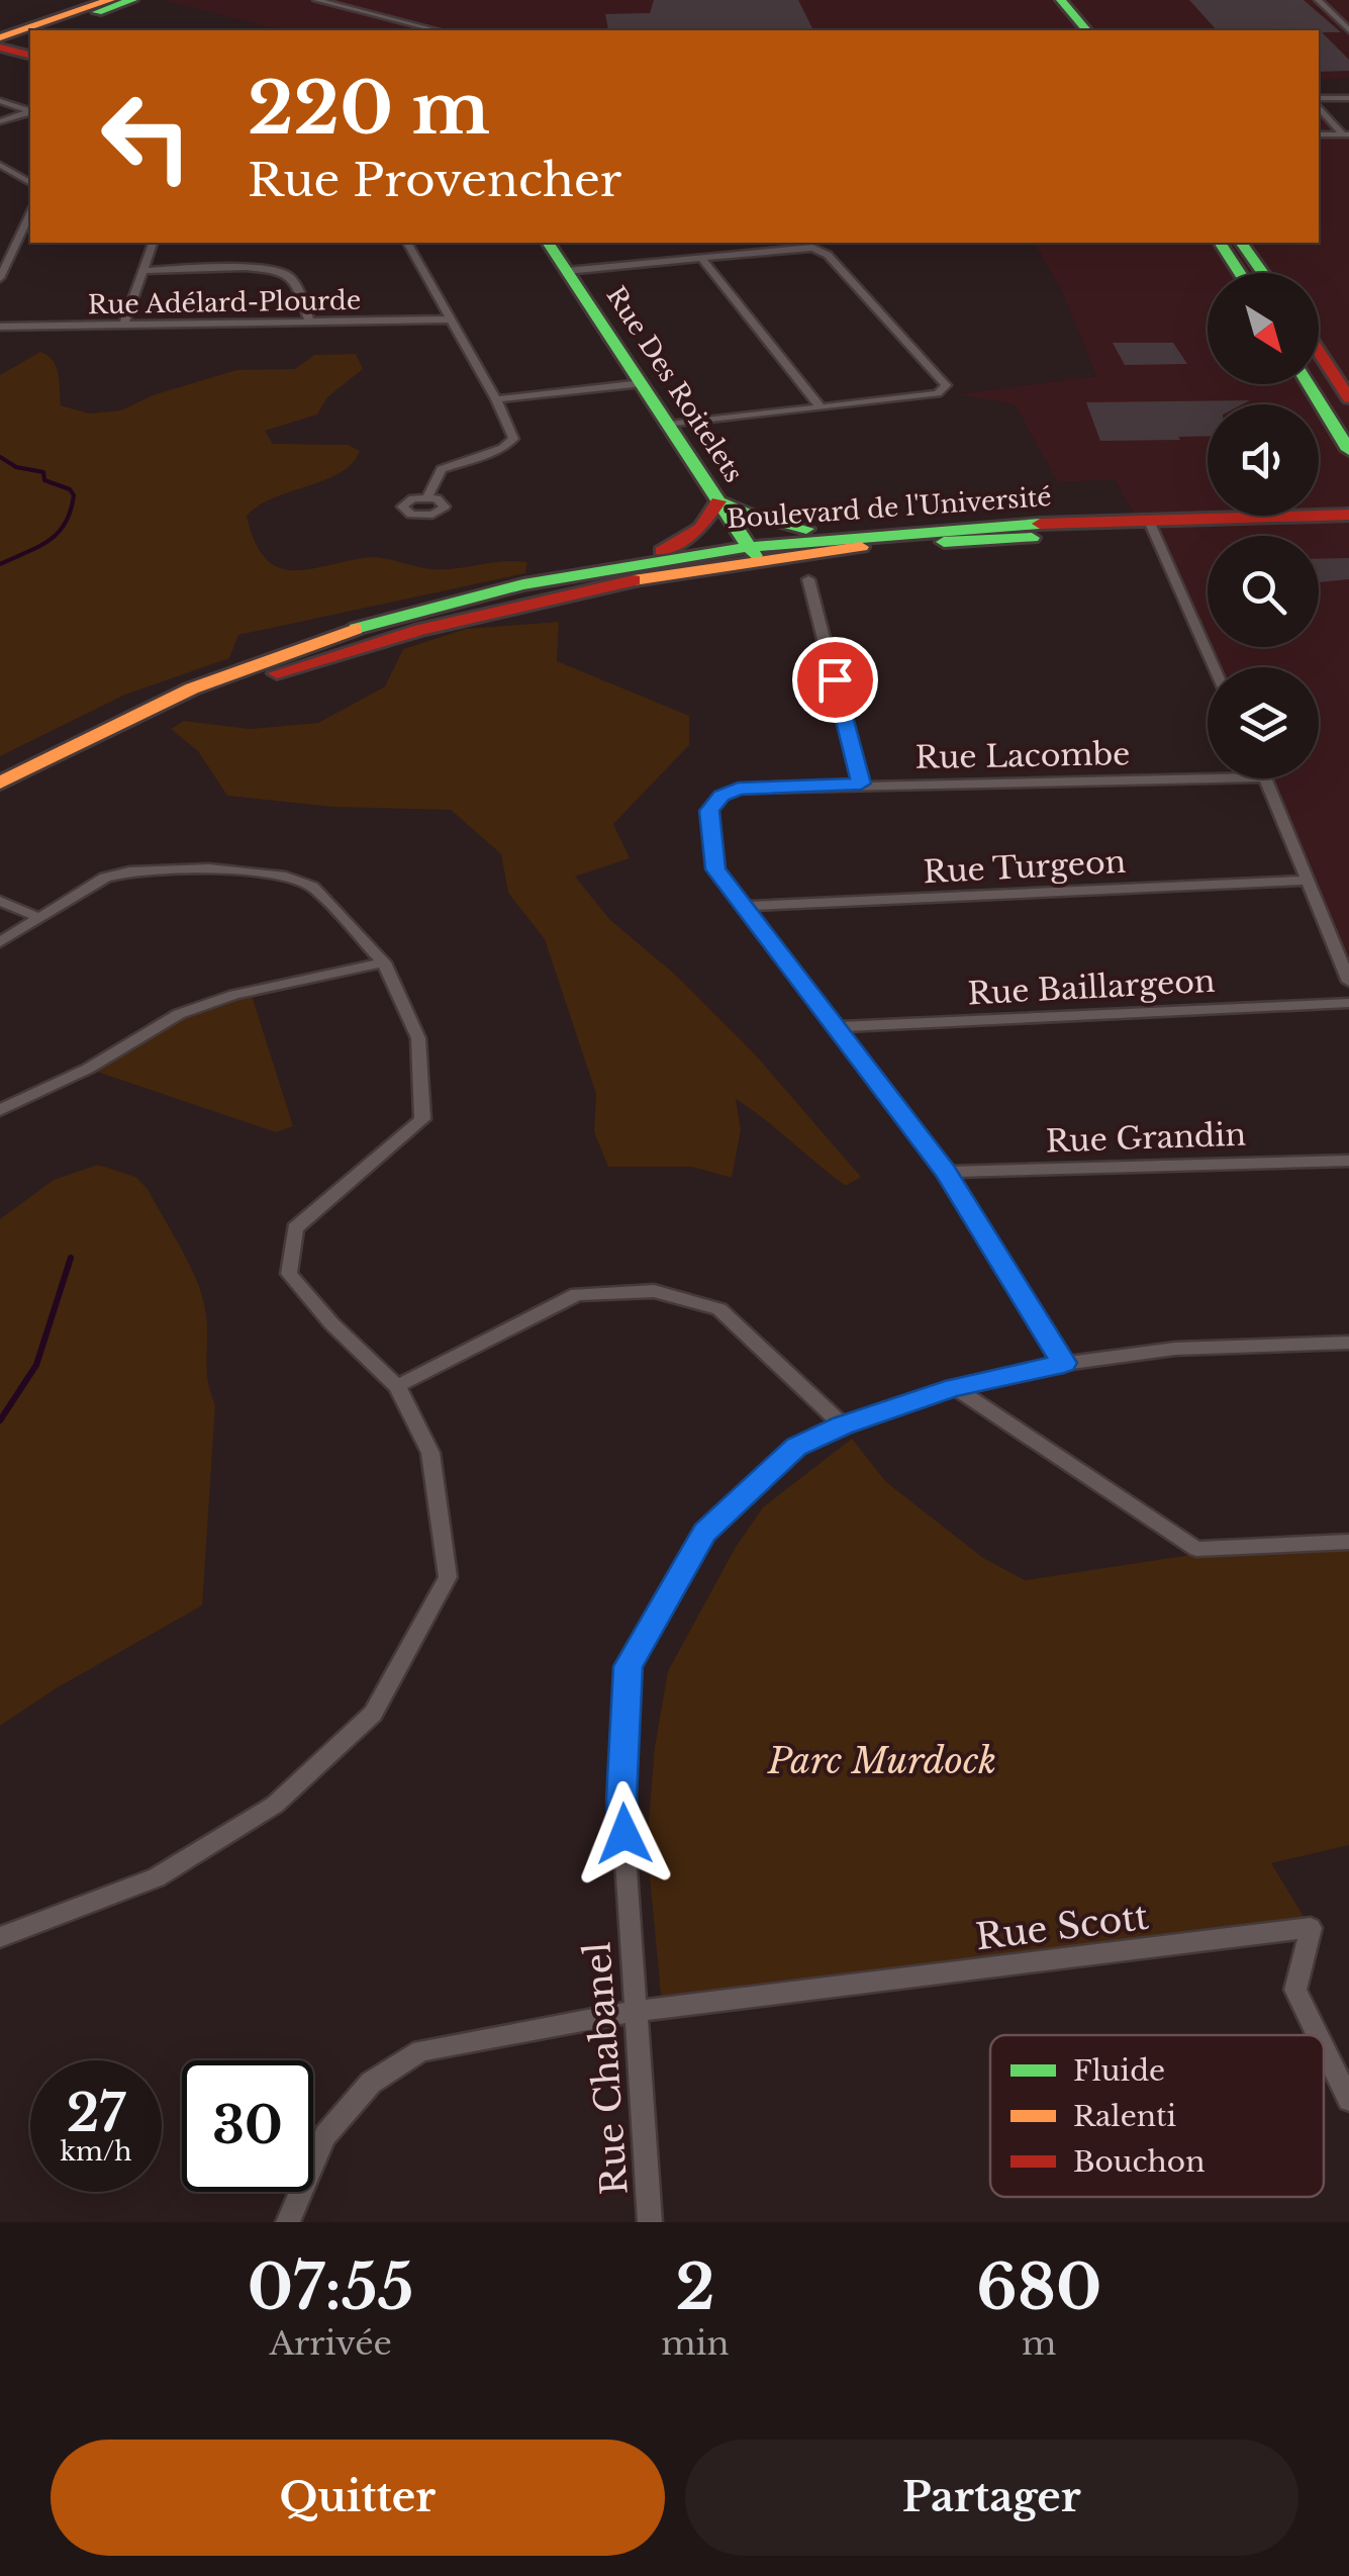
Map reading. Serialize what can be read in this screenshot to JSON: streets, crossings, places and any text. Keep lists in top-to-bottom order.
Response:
{
  "streets": {
    "main road": ["Rue Des Roitelets", "Boulevard de l'Université"],
    "street": [
      "Rue Adélard-Plourde",
      "Rue Lacombe",
      "Rue Turgeon",
      "Rue Baillargeon",
      "Rue Grandin",
      "Rue Scott",
      "Rue Chabanel"
    ]
  },
  "crossings": [
    ["Rue Des Roitelets", "Boulevard de l'Université"],
    ["Rue Lacombe", "Rue Turgeon"],
    ["Rue Scott", "Rue Chabanel"]
  ],
  "parks": ["Parc Murdock"],
  "legend": ["Fluide", "Ralenti", "Bouchon"],
  "north": "bottom right",
  "page": {
    "turn": ["220 m", "Rue Provencher"],
    "speed": "27 km/h",
    "limit": "30",
    "eta": [
      "07:55",
      "Arrivée",
      "2",
      "min",
      "680",
      "m"
    ],
    "buttons": ["Quitter", "Partager"]
  }
}
